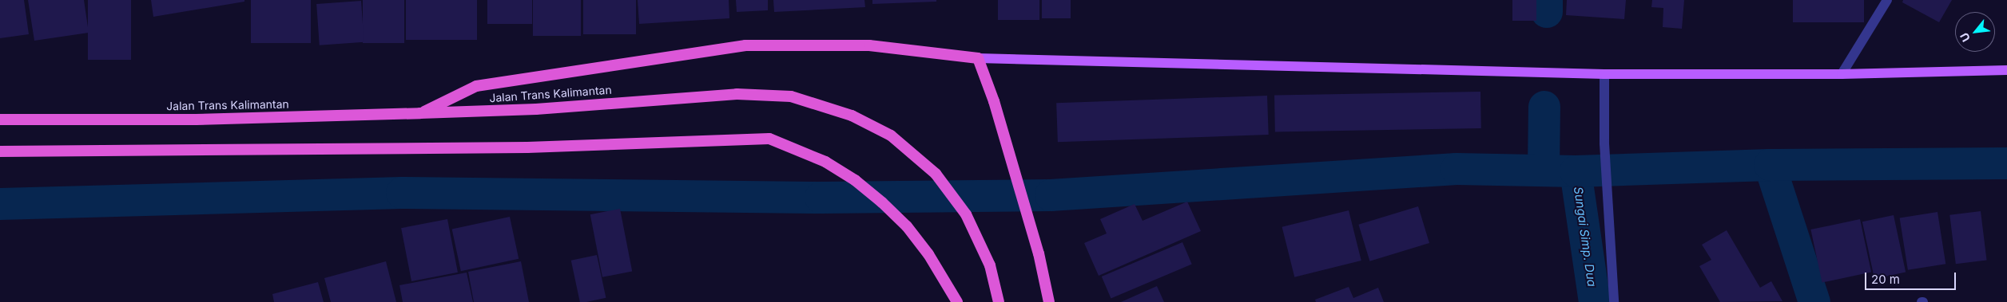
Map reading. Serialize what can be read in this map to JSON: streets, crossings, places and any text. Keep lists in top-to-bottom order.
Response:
{
  "streets": {
    "highway": ["Jalan Trans Kalimantan"]
  },
  "water": ["Sungai Simp. Dua"],
  "scale_bar": "20 m",
  "north": "bottom left"
}
